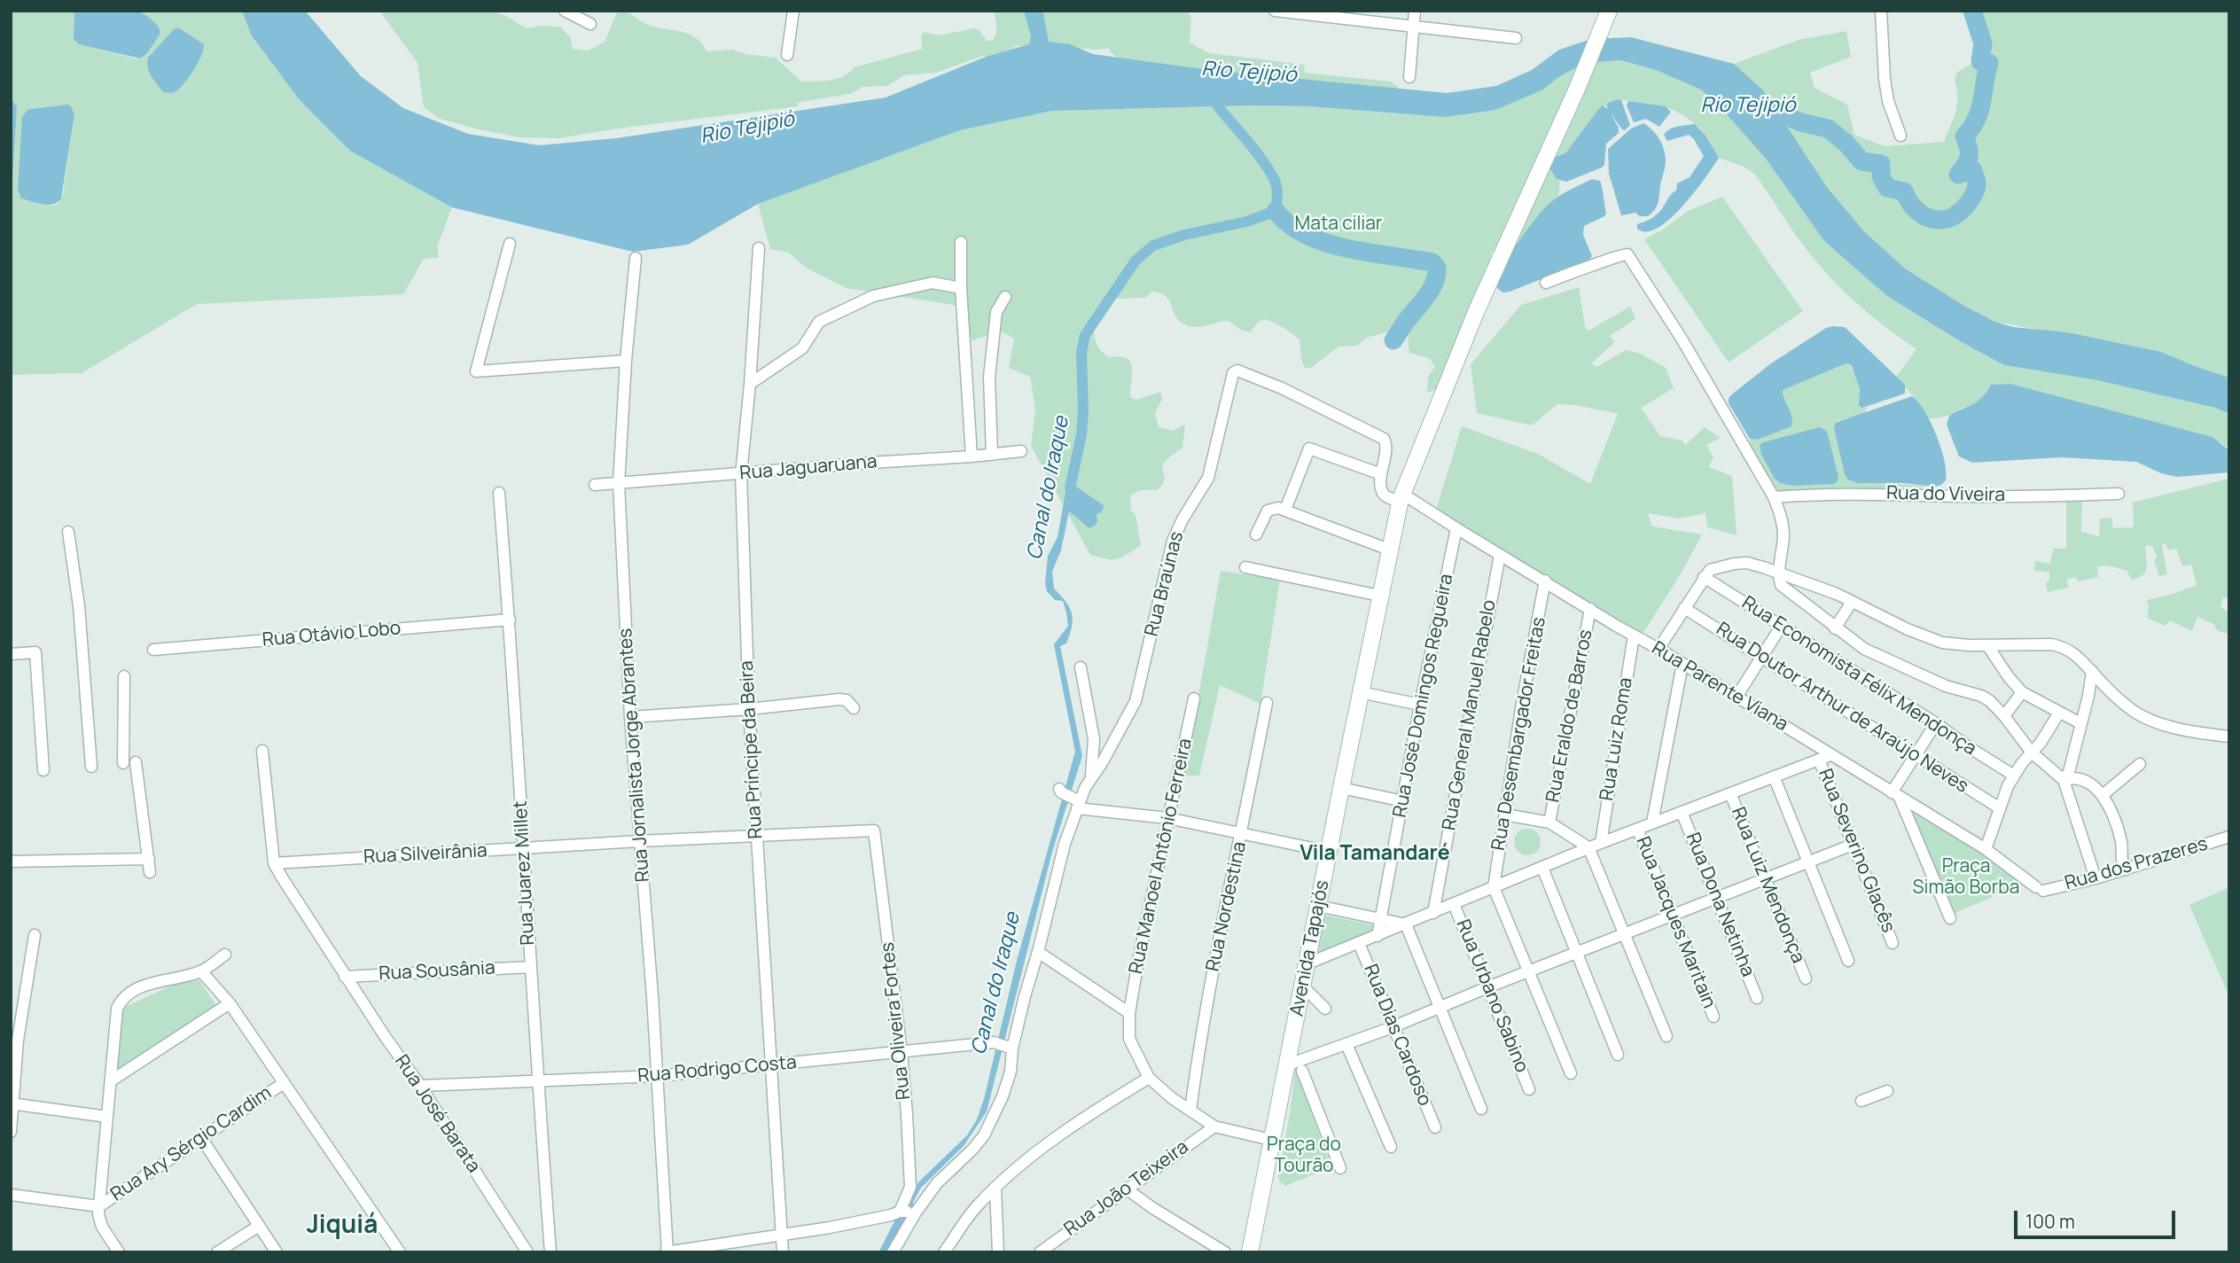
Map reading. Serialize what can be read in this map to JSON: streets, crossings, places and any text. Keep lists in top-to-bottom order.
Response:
{
  "streets": {
    "main road": ["Avenida Tapajós"],
    "street": [
      "Rua Jaguaruana",
      "Rua do Viveira",
      "Rua Braúnas",
      "Rua Otávio Lobo",
      "Rua Economista Félix Mendonça",
      "Rua Parente Viana",
      "Rua José Domingos Regueira",
      "Rua Doutor Arthur de Araújo Neves",
      "Rua General Manuel Rabelo",
      "Rua Eraldo de Barros",
      "Rua Desembargador Freitas",
      "Rua Luiz Roma",
      "Rua Príncipe da Beira",
      "Rua Jornalista Jorge Abrantes",
      "Rua Severino Glacês",
      "Rua Silveirânia",
      "Rua Manoel Antônio Ferreira",
      "Rua dos Prazeres",
      "Rua Juarez Millet",
      "Rua Luiz Mendonça",
      "Rua Dona Netinha",
      "Rua Nordestina",
      "Rua Jacques Maritain",
      "Rua Sousânia",
      "Rua Urbano Sabino",
      "Rua Oliveira Fortes",
      "Rua Dias Cardoso",
      "Rua Rodrigo Costa",
      "Rua José Barata",
      "Rua Ary Sérgio Cardim",
      "Rua João Teixeira"
    ]
  },
  "crossings": [
    ["Rua Jaguaruana", "Rua Príncipe da Beira"],
    ["Rua Jaguaruana", "Rua Jornalista Jorge Abrantes"],
    ["Rua Braúnas", "Rua Rodrigo Costa"],
    ["Rua Otávio Lobo", "Rua Juarez Millet"],
    ["Rua Parente Viana", "Rua José Domingos Regueira"],
    ["Rua Parente Viana", "Rua General Manuel Rabelo"],
    ["Rua Parente Viana", "Rua Eraldo de Barros"],
    ["Rua Parente Viana", "Rua Desembargador Freitas"],
    ["Rua Parente Viana", "Rua Luiz Roma"],
    ["Rua Parente Viana", "Rua dos Prazeres"],
    ["Rua Parente Viana", "Avenida Tapajós"],
    ["Rua Príncipe da Beira", "Rua Silveirânia"],
    ["Rua Príncipe da Beira", "Rua Rodrigo Costa"],
    ["Rua Jornalista Jorge Abrantes", "Rua Silveirânia"],
    ["Rua Jornalista Jorge Abrantes", "Rua Rodrigo Costa"],
    ["Rua Silveirânia", "Rua Juarez Millet"],
    ["Rua Silveirânia", "Rua Oliveira Fortes"],
    ["Rua Silveirânia", "Rua José Barata"],
    ["Rua Juarez Millet", "Rua Sousânia"],
    ["Rua Juarez Millet", "Rua Rodrigo Costa"],
    ["Rua Sousânia", "Rua José Barata"],
    ["Rua Oliveira Fortes", "Rua Rodrigo Costa"],
    ["Rua Rodrigo Costa", "Rua José Barata"]
  ],
  "districts": ["Vila Tamandaré", "Jiquiá"],
  "water": ["Rio Tejipió", "Canal do Iraque"],
  "parks": ["Mata ciliar", "Praça Simão Borba", "Praça do Tourão"],
  "scale_bar": "100 m"
}
